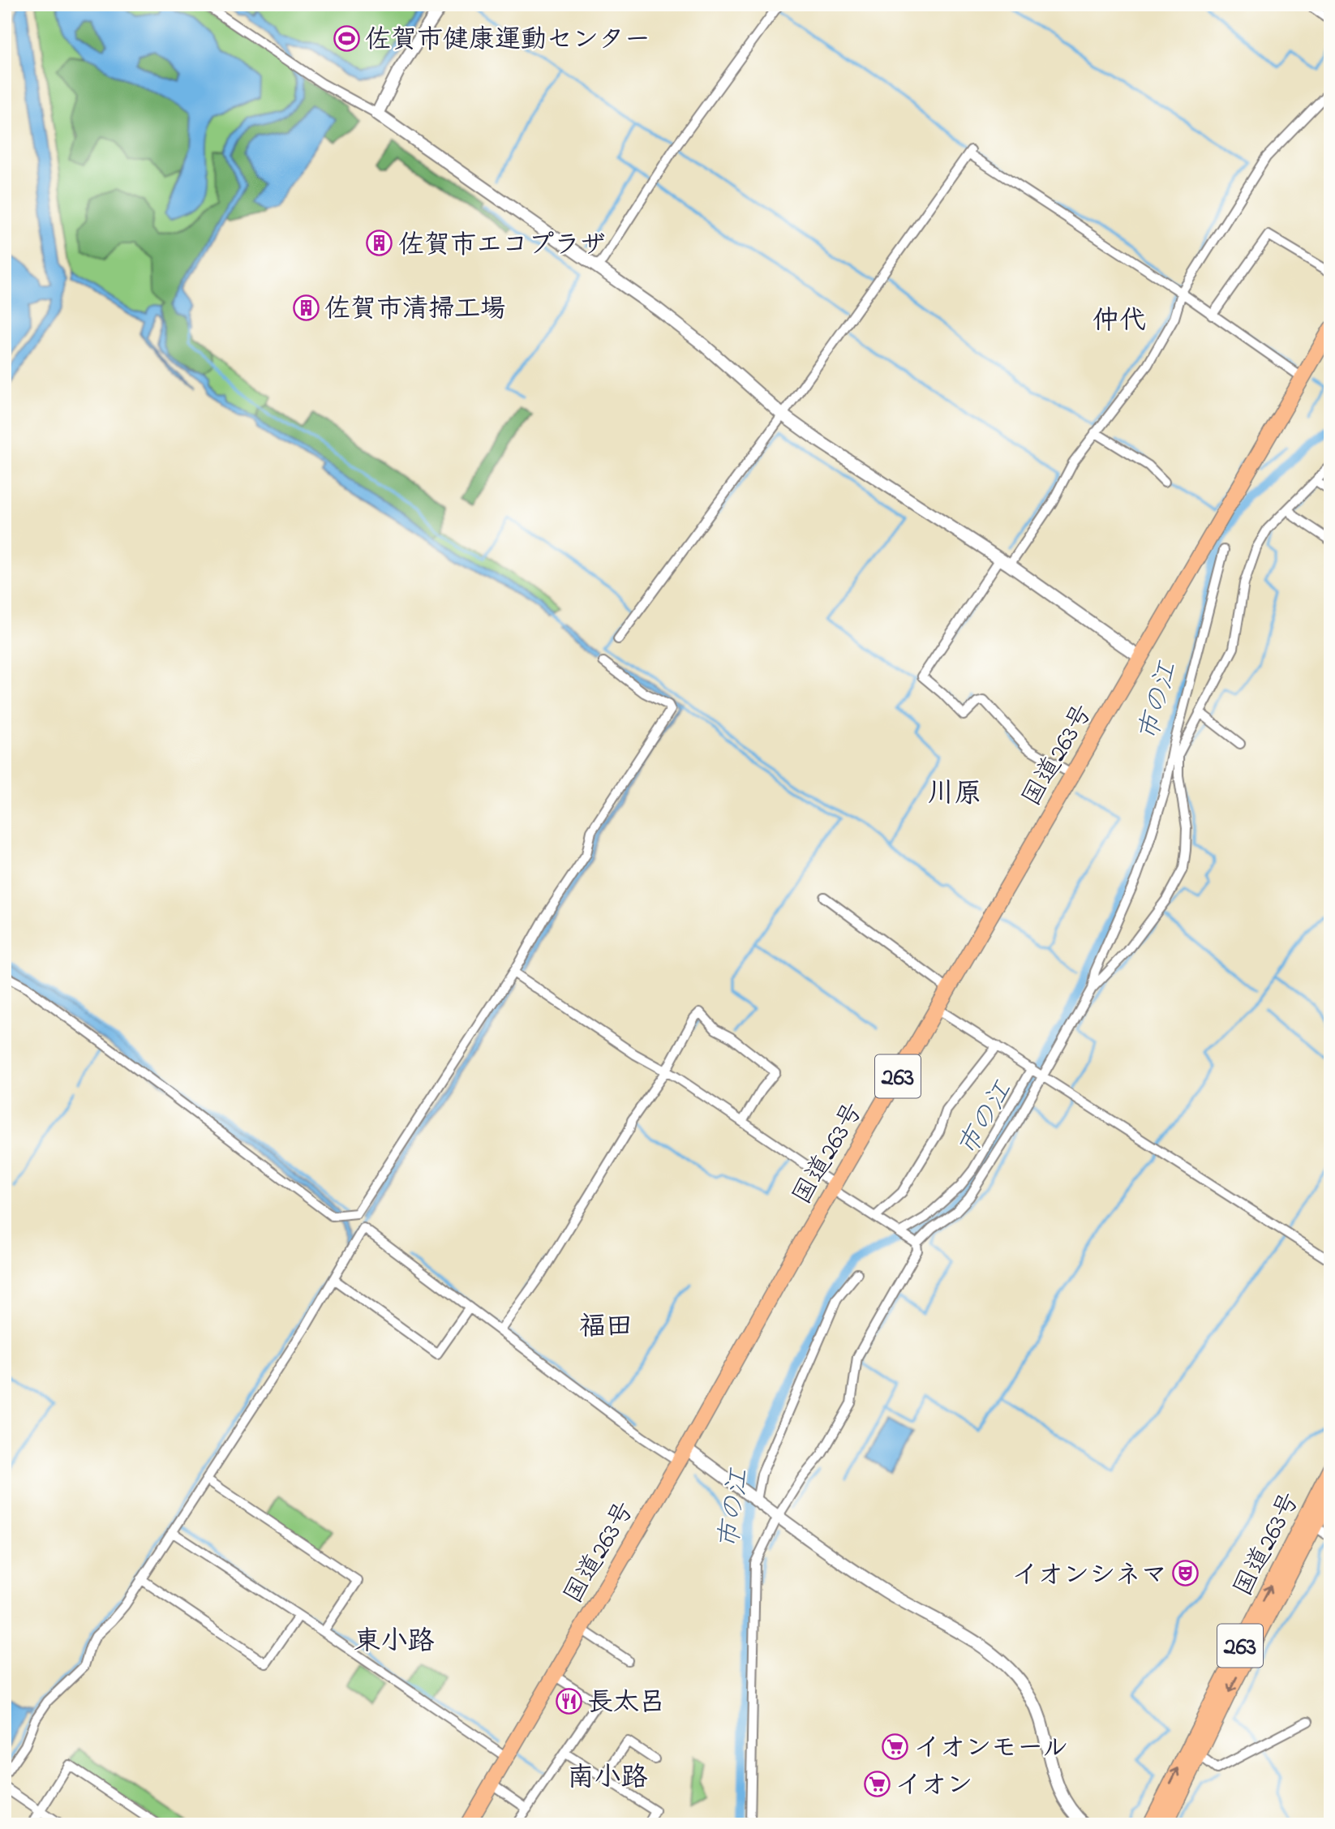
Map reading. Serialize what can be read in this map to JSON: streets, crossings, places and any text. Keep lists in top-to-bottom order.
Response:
{
  "streets": {
    "highway": ["国道263号", "263"]
  },
  "districts": [
    "仲代",
    "川原",
    "福田",
    "東小路",
    "南小路"
  ],
  "water": ["市の江"],
  "places": {
    "sports": ["佐賀市健康運動センター"],
    "building": ["佐賀市エコプラザ", "佐賀市清掃工場"],
    "theatre": ["イオンシネマ"],
    "restaurant": ["長太呂"],
    "supermarket": ["イオンモール", "イオン"]
  }
}
